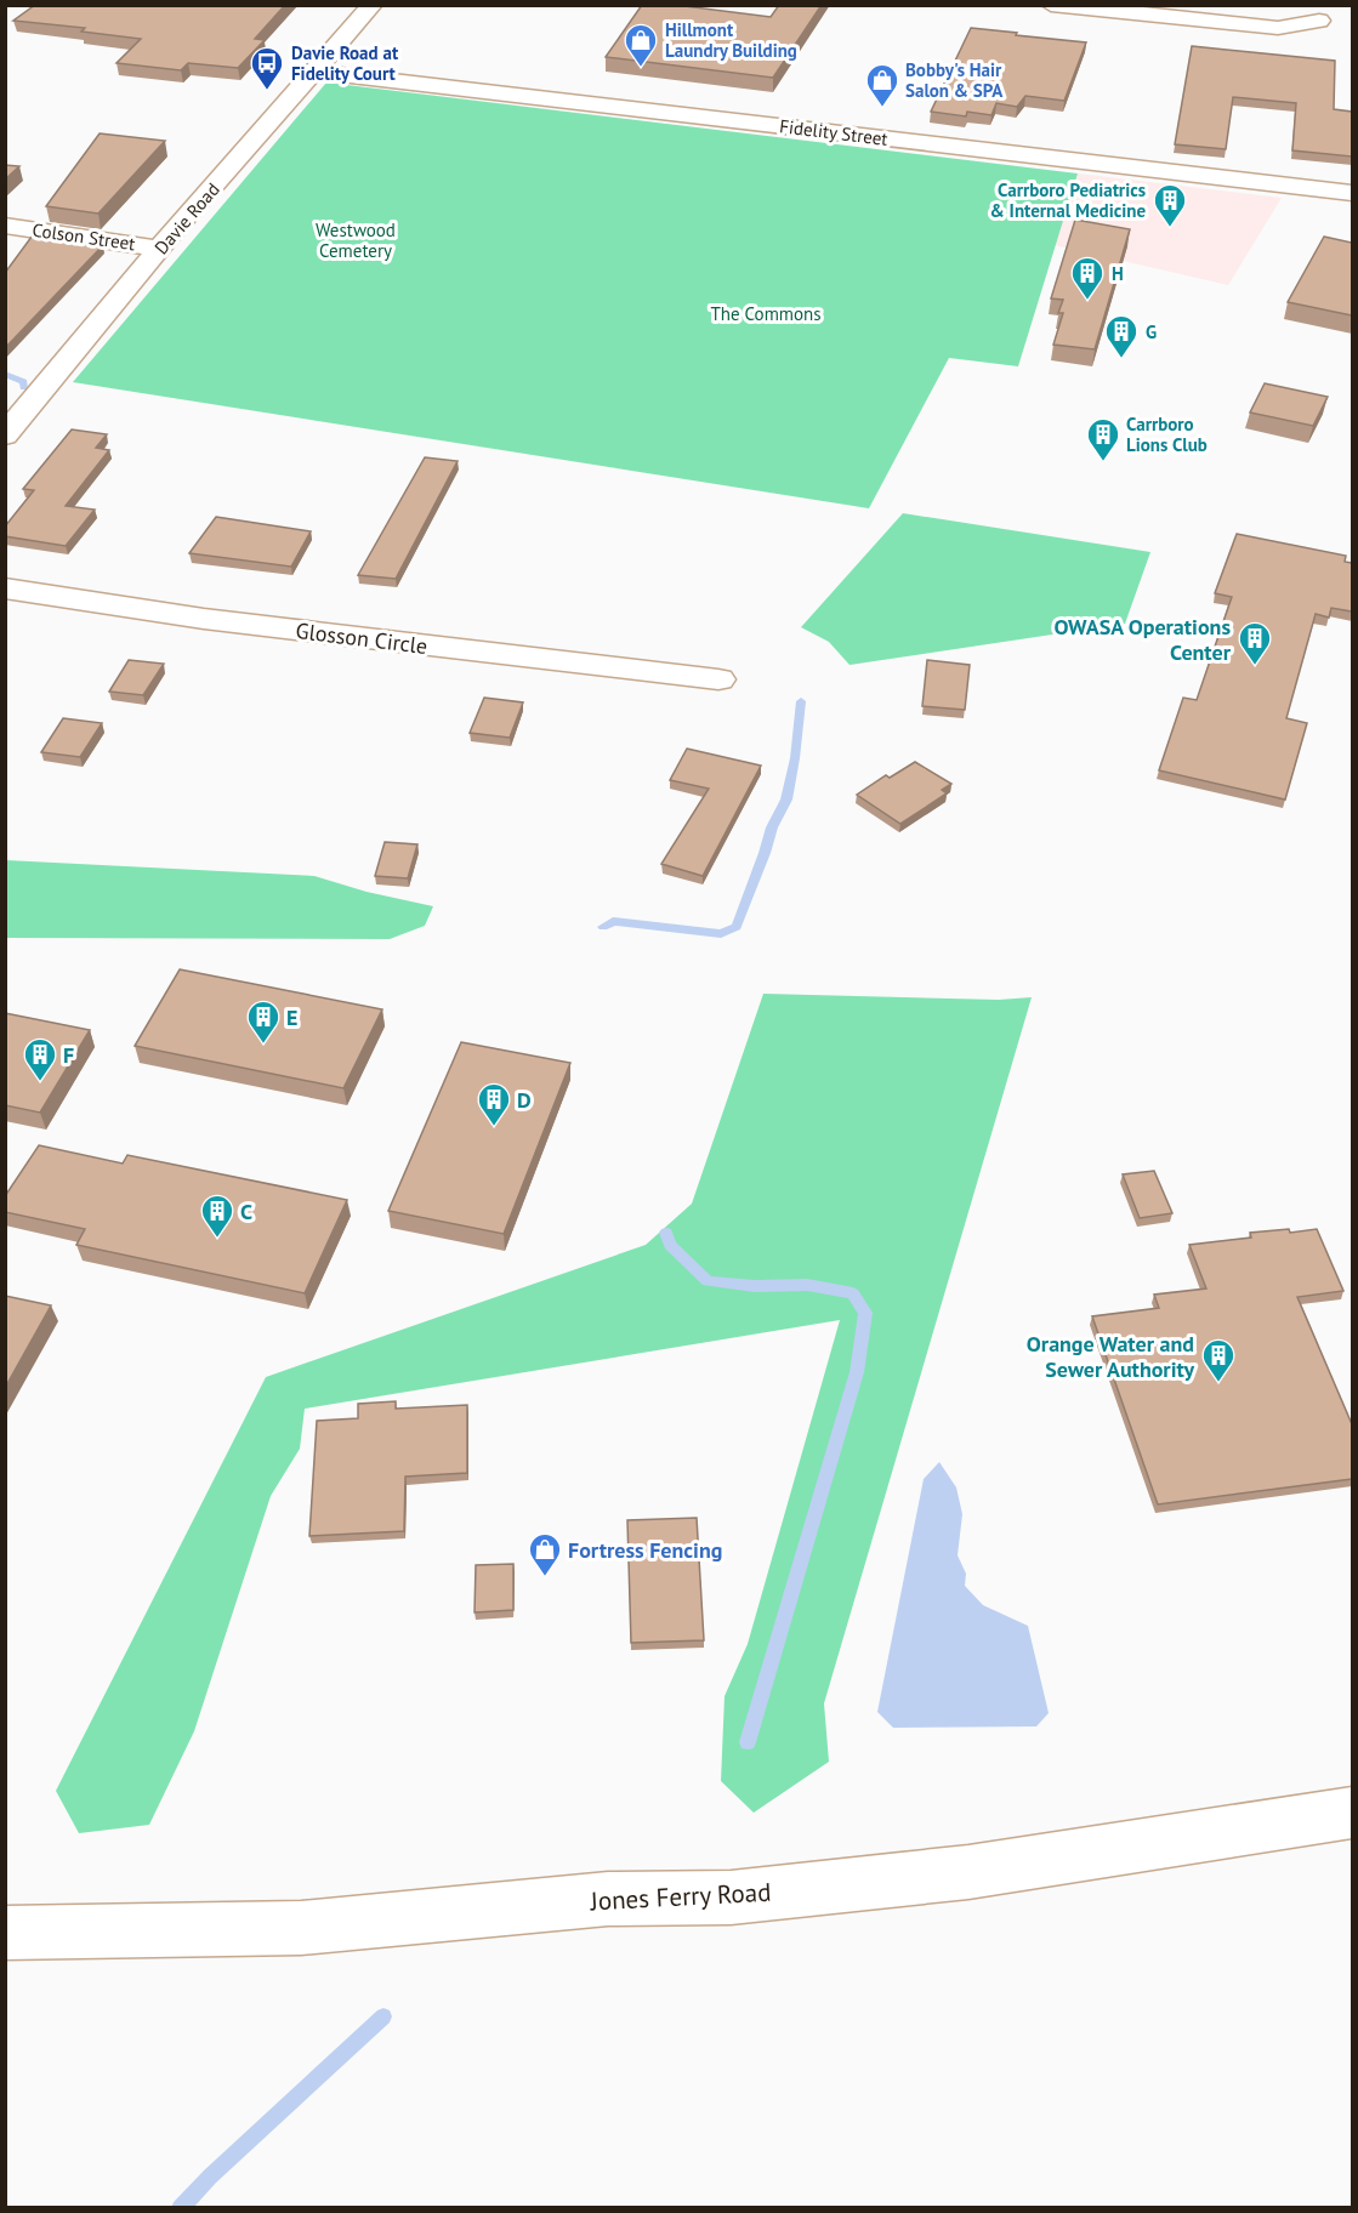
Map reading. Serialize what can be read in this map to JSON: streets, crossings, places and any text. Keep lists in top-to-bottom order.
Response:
{
  "streets": {
    "street": [
      "Fidelity Street",
      "Davie Road",
      "Colson Street",
      "Glosson Circle",
      "Jones Ferry Road"
    ]
  },
  "crossings": [
    ["Fidelity Street", "Davie Road"],
    ["Davie Road", "Colson Street"]
  ],
  "parks": ["Westwood Cemetery", "The Commons"],
  "places": {
    "shop": ["Hillmont Laundry Building", "Bobby's Hair Salon & SPA", "Fortress Fencing"],
    "bus stop": ["Davie Road at Fidelity Court"],
    "building": [
      "Carrboro Pediatrics & Internal Medicine",
      "H",
      "G",
      "Carrboro Lions Club",
      "OWASA Operations Center",
      "E",
      "F",
      "D",
      "C",
      "Orange Water and Sewer Authority"
    ]
  }
}
